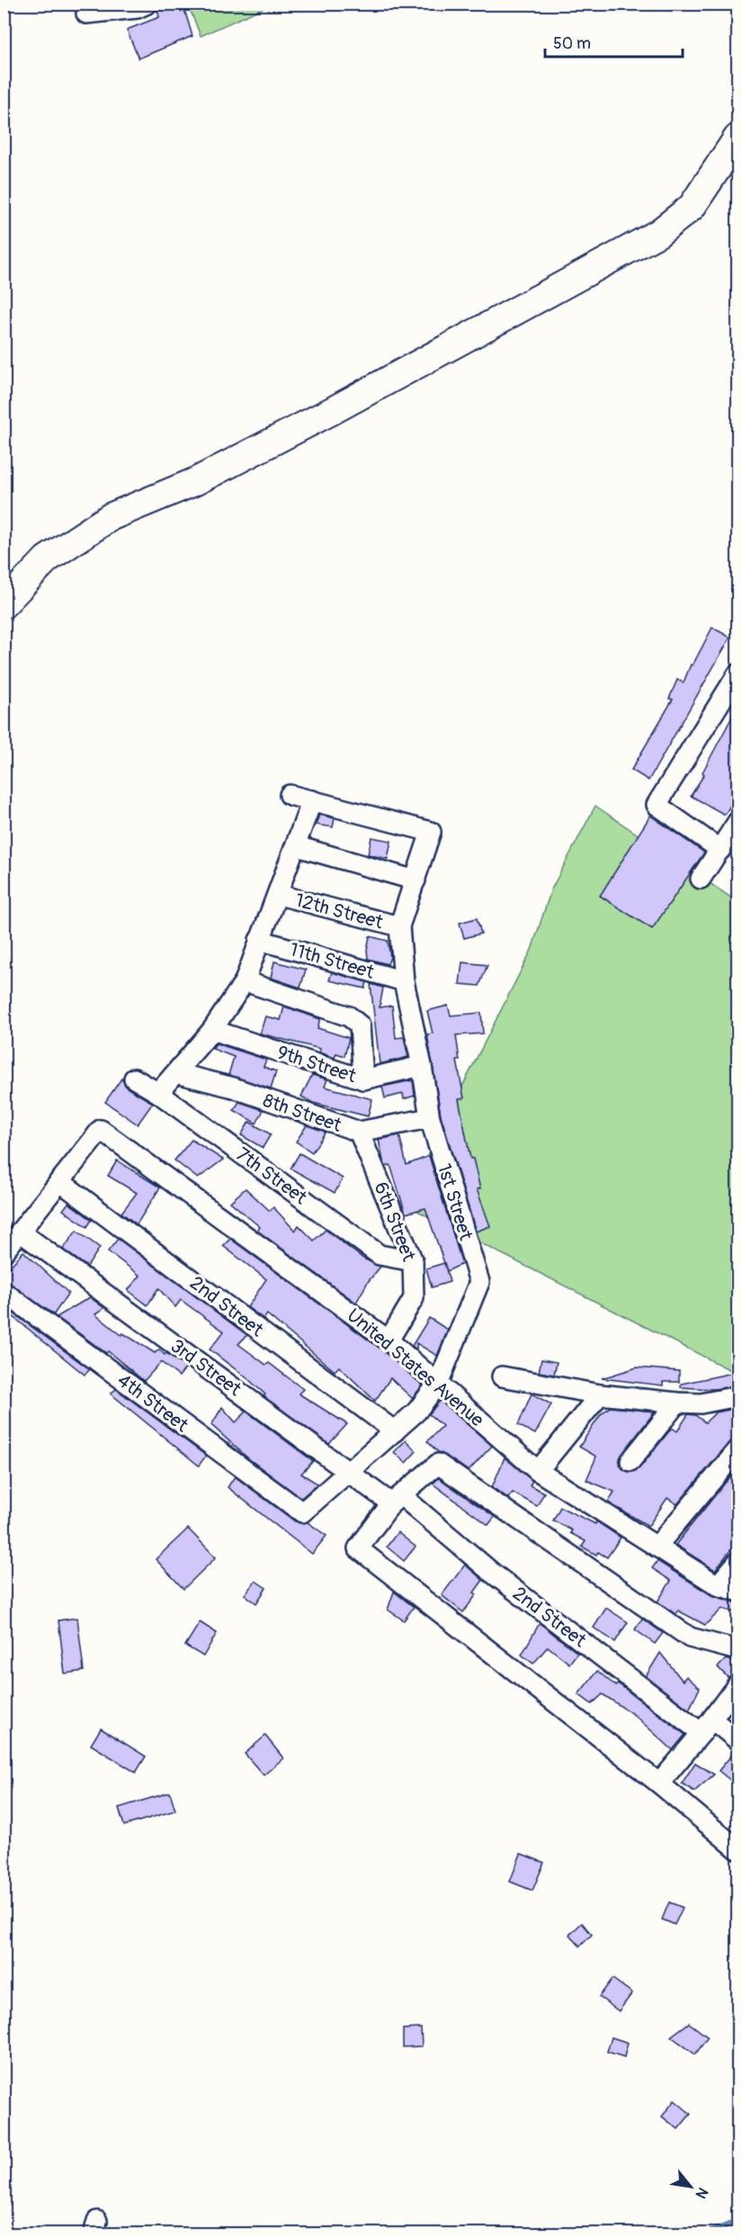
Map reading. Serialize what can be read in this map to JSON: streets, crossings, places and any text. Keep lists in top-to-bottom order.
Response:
{
  "streets": {
    "street": [
      "12th Street",
      "11th Street",
      "9th Street",
      "8th Street",
      "7th Street",
      "1st Street",
      "6th Street",
      "2nd Street",
      "3rd Street",
      "United States Avenue",
      "4th Street"
    ]
  },
  "crossings": [
    ["12th Street", "1st Street"],
    ["11th Street", "1st Street"],
    ["9th Street", "1st Street"],
    ["8th Street", "1st Street"],
    ["8th Street", "6th Street"],
    ["7th Street", "6th Street"],
    ["1st Street", "2nd Street"],
    ["1st Street", "3rd Street"],
    ["1st Street", "United States Avenue"],
    ["1st Street", "4th Street"],
    ["6th Street", "United States Avenue"],
    ["2nd Street", "3rd Street"],
    ["2nd Street", "United States Avenue"]
  ],
  "scale_bar": "50 m",
  "north": "bottom right"
}
